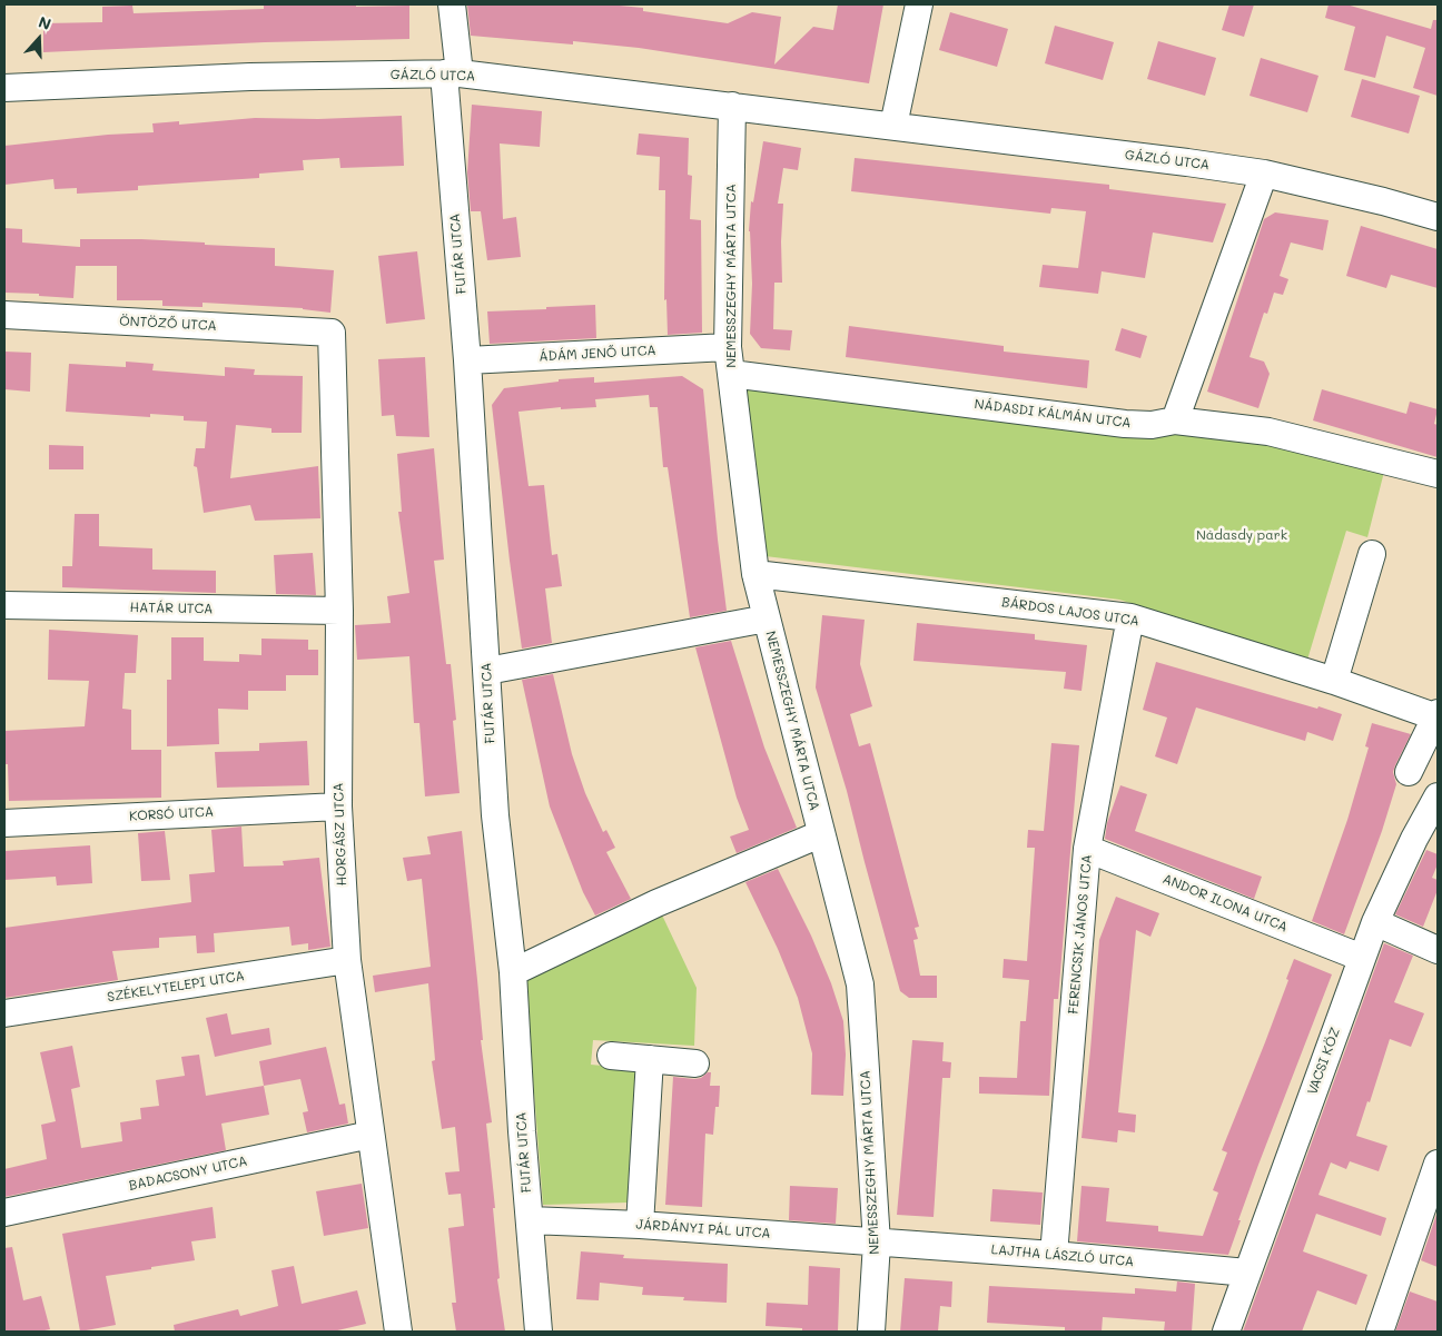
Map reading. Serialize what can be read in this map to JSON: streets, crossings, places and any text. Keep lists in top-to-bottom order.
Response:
{
  "streets": {
    "street": [
      "GÁZLÓ UTCA",
      "FUTÁR UTCA",
      "NEMESSZEGHY MÁRTA UTCA",
      "ÖNTÖZŐ UTCA",
      "ÁDÁM JENŐ UTCA",
      "NÁDASDI KÁLMÁN UTCA",
      "HATÁR UTCA",
      "BÁRDOS LAJOS UTCA",
      "KORSÓ UTCA",
      "HORGÁSZ UTCA",
      "ANDOR ILONA UTCA",
      "FERENCSIK JÁNOS UTCA",
      "SZÉKELYTELEPI UTCA",
      "VACSI KÖZ",
      "BADACSONY UTCA",
      "JÁRDÁNYI PÁL UTCA",
      "LAJTHA LÁSZLÓ UTCA"
    ]
  },
  "crossings": [
    ["GÁZLÓ UTCA", "FUTÁR UTCA"],
    ["GÁZLÓ UTCA", "NEMESSZEGHY MÁRTA UTCA"],
    ["FUTÁR UTCA", "ÁDÁM JENŐ UTCA"],
    ["FUTÁR UTCA", "JÁRDÁNYI PÁL UTCA"],
    ["NEMESSZEGHY MÁRTA UTCA", "ÁDÁM JENŐ UTCA"],
    ["NEMESSZEGHY MÁRTA UTCA", "NÁDASDI KÁLMÁN UTCA"],
    ["NEMESSZEGHY MÁRTA UTCA", "BÁRDOS LAJOS UTCA"],
    ["NEMESSZEGHY MÁRTA UTCA", "JÁRDÁNYI PÁL UTCA"],
    ["NEMESSZEGHY MÁRTA UTCA", "LAJTHA LÁSZLÓ UTCA"],
    ["ÖNTÖZŐ UTCA", "HORGÁSZ UTCA"],
    ["HATÁR UTCA", "HORGÁSZ UTCA"],
    ["BÁRDOS LAJOS UTCA", "FERENCSIK JÁNOS UTCA"],
    ["KORSÓ UTCA", "HORGÁSZ UTCA"],
    ["HORGÁSZ UTCA", "SZÉKELYTELEPI UTCA"],
    ["HORGÁSZ UTCA", "BADACSONY UTCA"],
    ["ANDOR ILONA UTCA", "FERENCSIK JÁNOS UTCA"],
    ["ANDOR ILONA UTCA", "VACSI KÖZ"],
    ["FERENCSIK JÁNOS UTCA", "LAJTHA LÁSZLÓ UTCA"],
    ["VACSI KÖZ", "LAJTHA LÁSZLÓ UTCA"],
    ["JÁRDÁNYI PÁL UTCA", "LAJTHA LÁSZLÓ UTCA"]
  ],
  "parks": ["Nádasdy park"],
  "north": "top"
}
